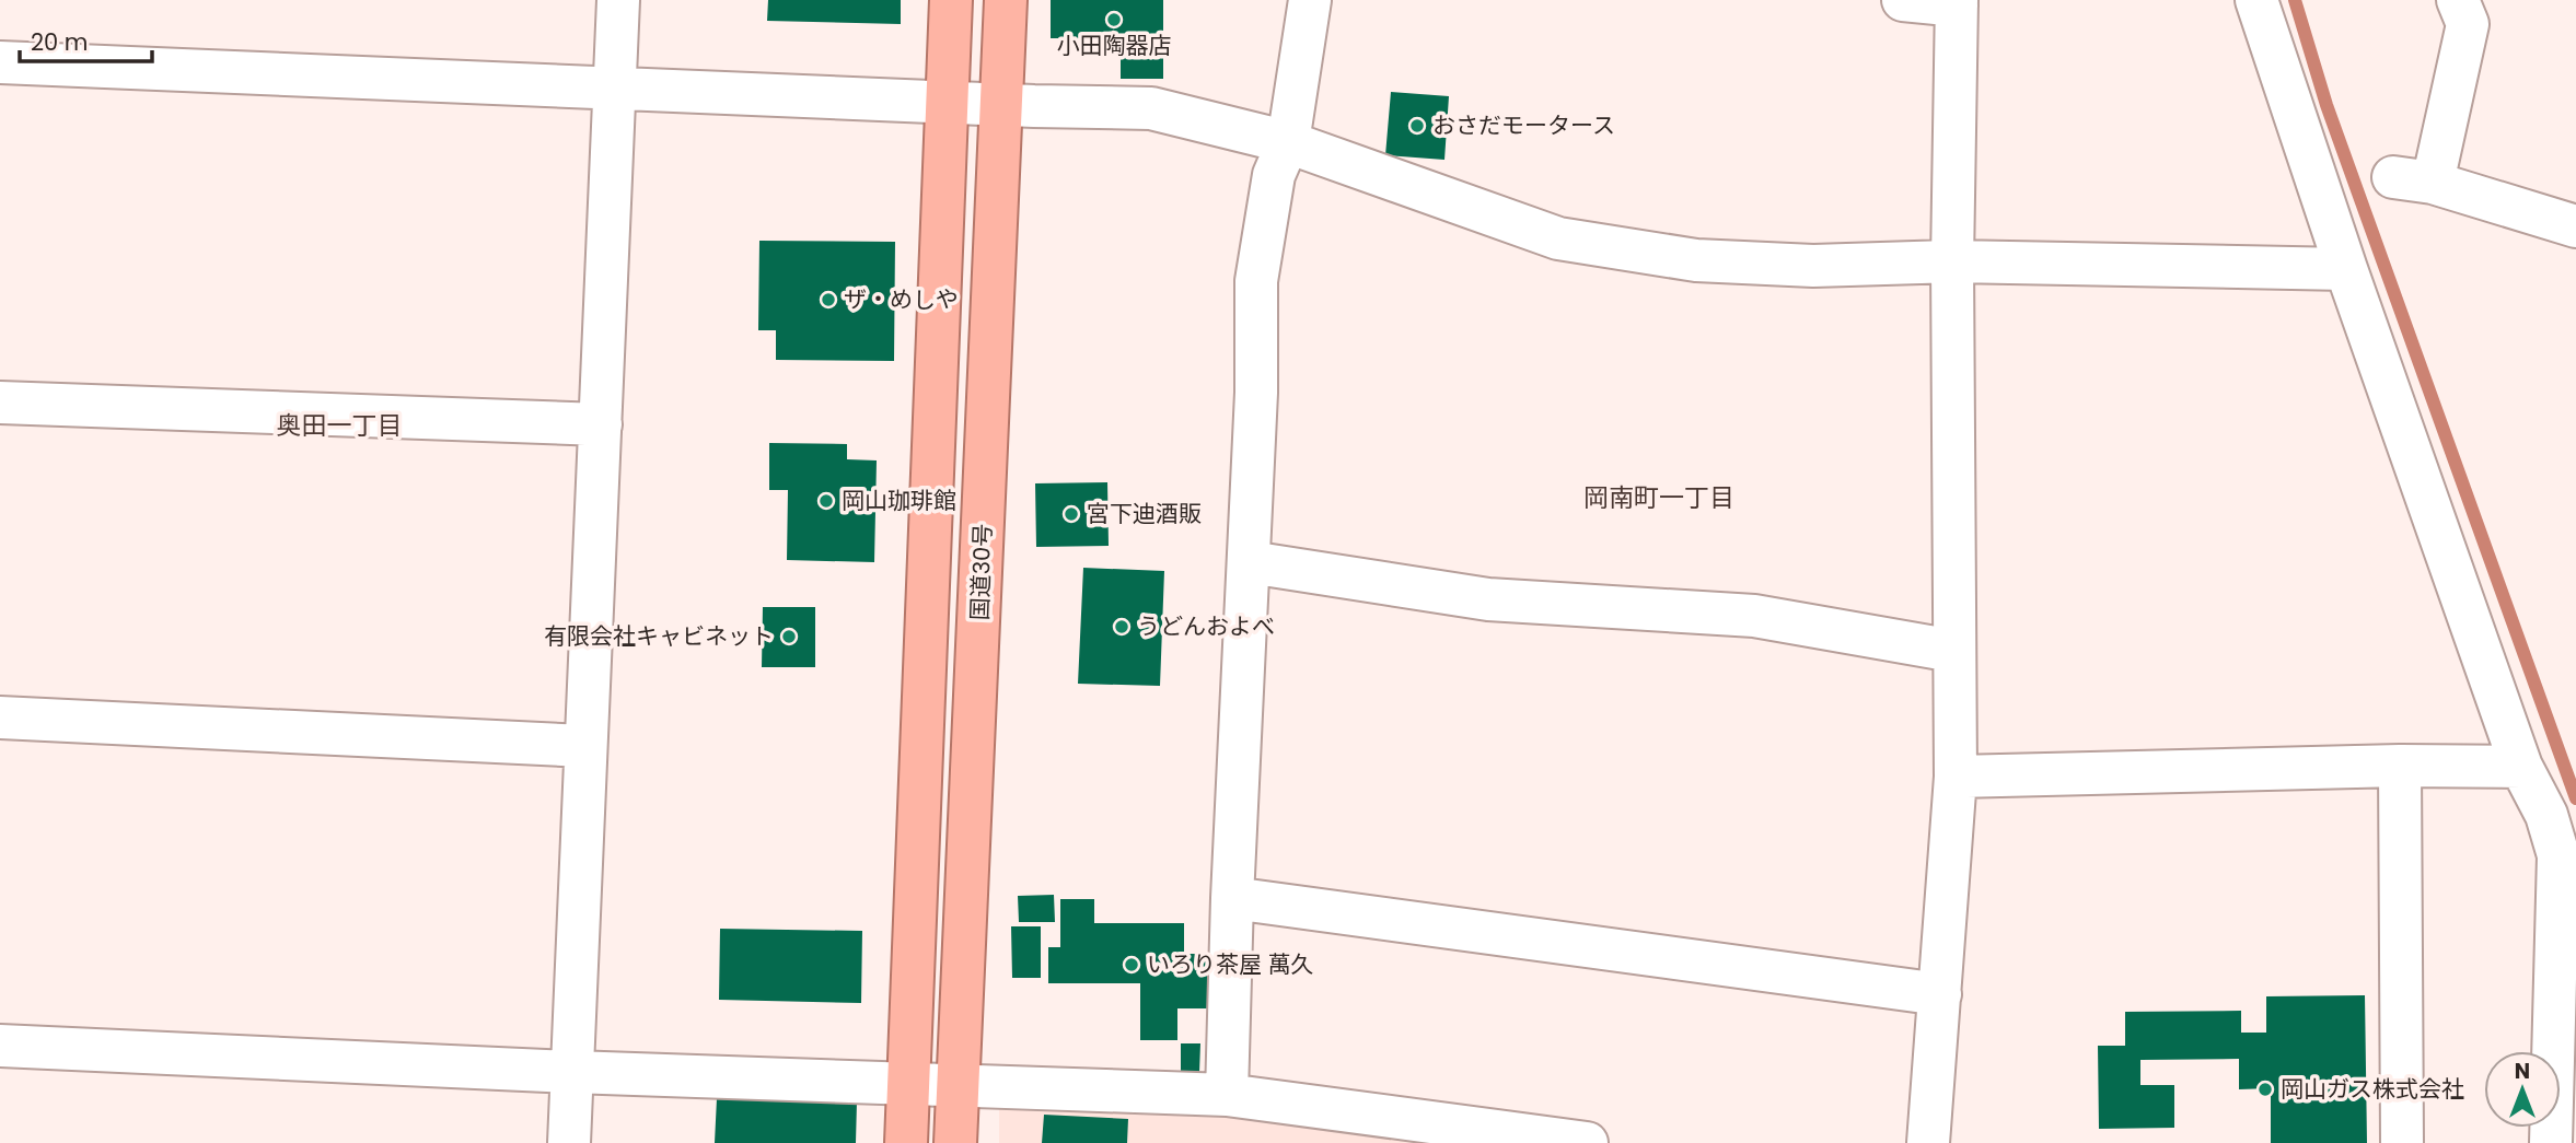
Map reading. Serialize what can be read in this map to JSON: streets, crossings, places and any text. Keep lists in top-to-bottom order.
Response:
{
  "streets": {
    "highway": ["国道30号"]
  },
  "districts": ["奥田一丁目", "岡南町一丁目"],
  "places": [
    "小田陶器店",
    "おさだモータース",
    "ザ・めしや",
    "岡山珈琲館",
    "宮下迪酒販",
    "うどんおよべ",
    "有限会社キャビネット",
    "いろり茶屋 萬久",
    "岡山ガス株式会社"
  ],
  "scale_bar": "20 m",
  "north": "top"
}
